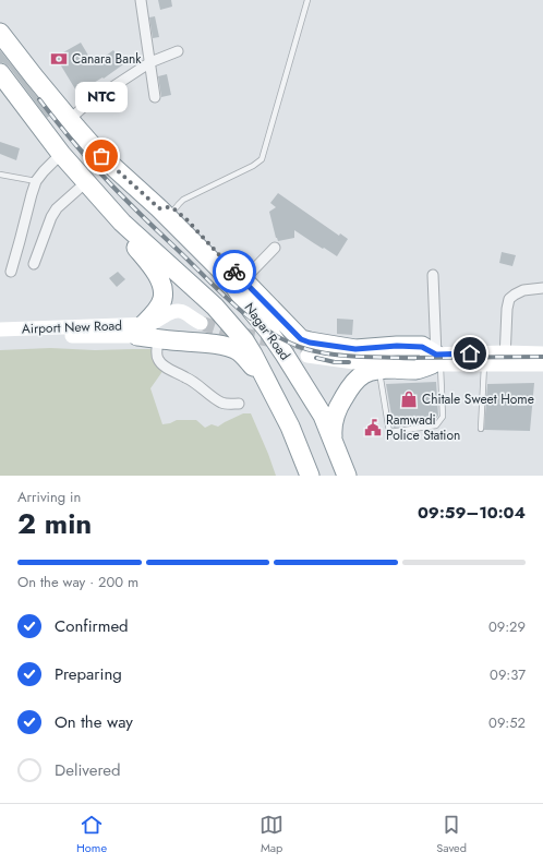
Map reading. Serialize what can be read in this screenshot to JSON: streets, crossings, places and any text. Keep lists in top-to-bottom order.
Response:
{
  "streets": {
    "highway": ["Nagar Road"],
    "main road": ["Airport New Road"]
  },
  "places": {
    "bank": ["Canara Bank"],
    "other": ["NTC"],
    "shop": ["Chitale Sweet Home"],
    "public building": ["Ramwadi Police Station"]
  },
  "page": {
    "bubble": "NTC",
    "heading": ["2 min", "Arriving in", "09:59–10:04"],
    "bar": "On the way · 200 m",
    "list": [
      ["Confirmed", "09:29"],
      ["Preparing", "09:37"],
      ["On the way", "09:52"],
      "Delivered"
    ],
    "tabs": ["Home", "Map", "Saved"]
  }
}
